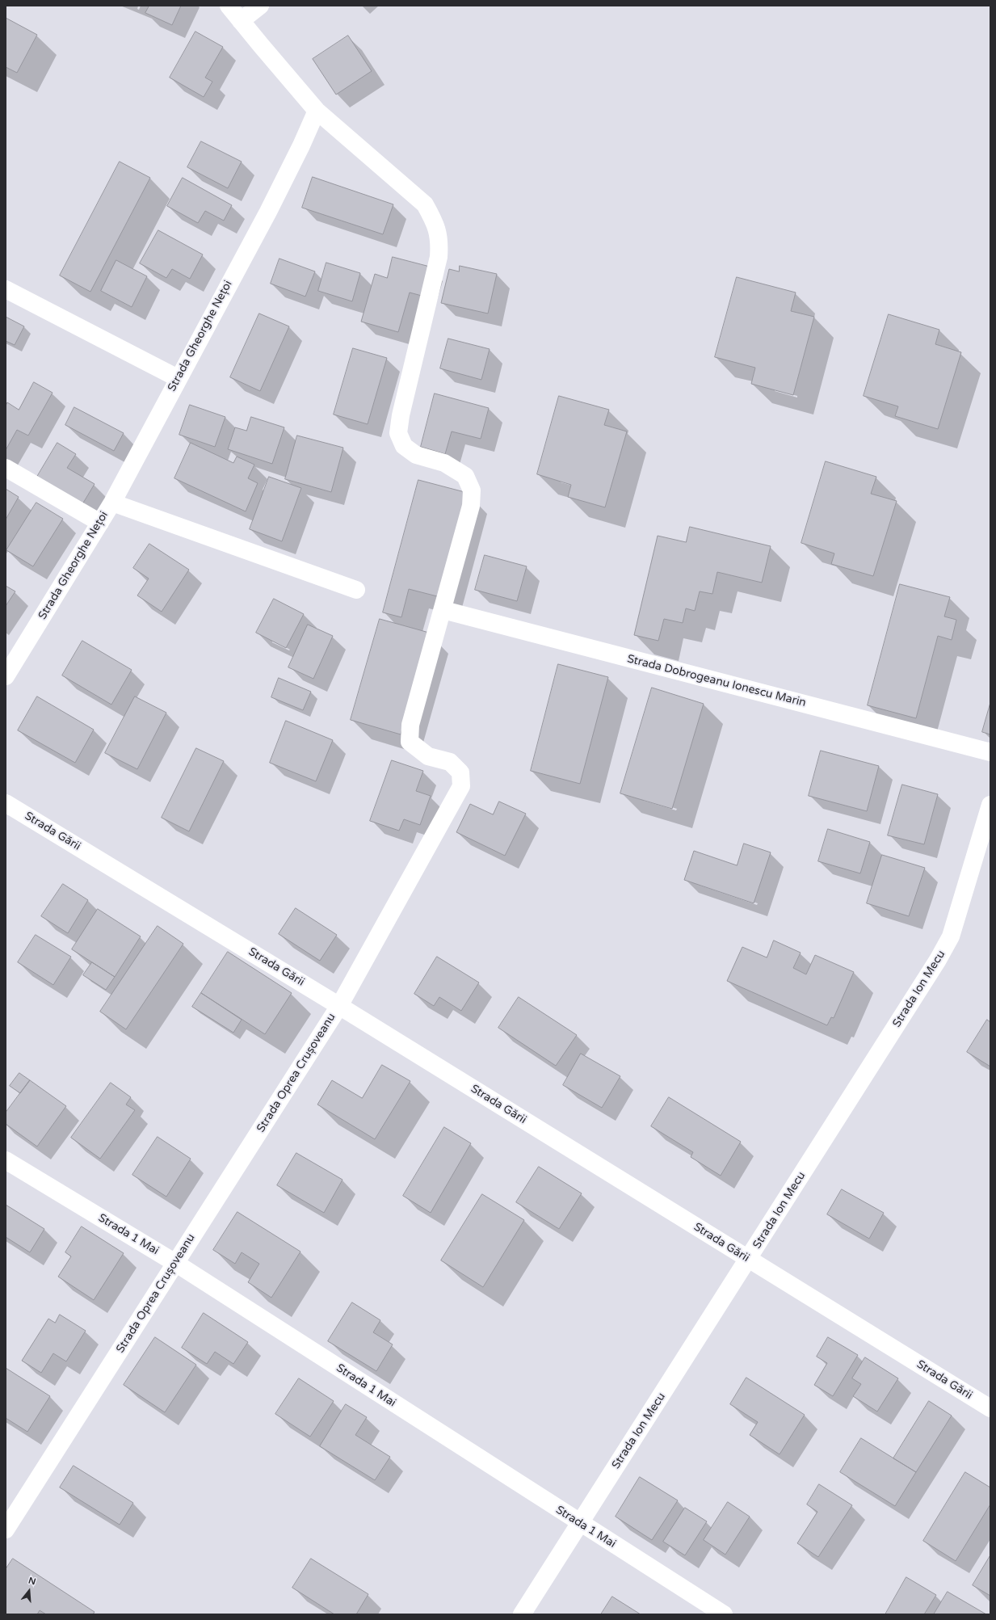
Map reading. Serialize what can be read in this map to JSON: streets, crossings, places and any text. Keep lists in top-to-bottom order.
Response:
{
  "streets": {
    "street": [
      "Strada Gheorghe Nețoi",
      "Strada Dobrogeanu Ionescu Marin",
      "Strada Gării",
      "Strada Ion Mecu",
      "Strada Oprea Crușoveanu",
      "Strada 1 Mai"
    ]
  },
  "crossings": [
    ["Strada Dobrogeanu Ionescu Marin", "Strada Oprea Crușoveanu"],
    ["Strada Gării", "Strada Ion Mecu"],
    ["Strada Gării", "Strada Oprea Crușoveanu"],
    ["Strada Ion Mecu", "Strada 1 Mai"],
    ["Strada Oprea Crușoveanu", "Strada 1 Mai"]
  ],
  "north": "top"
}
